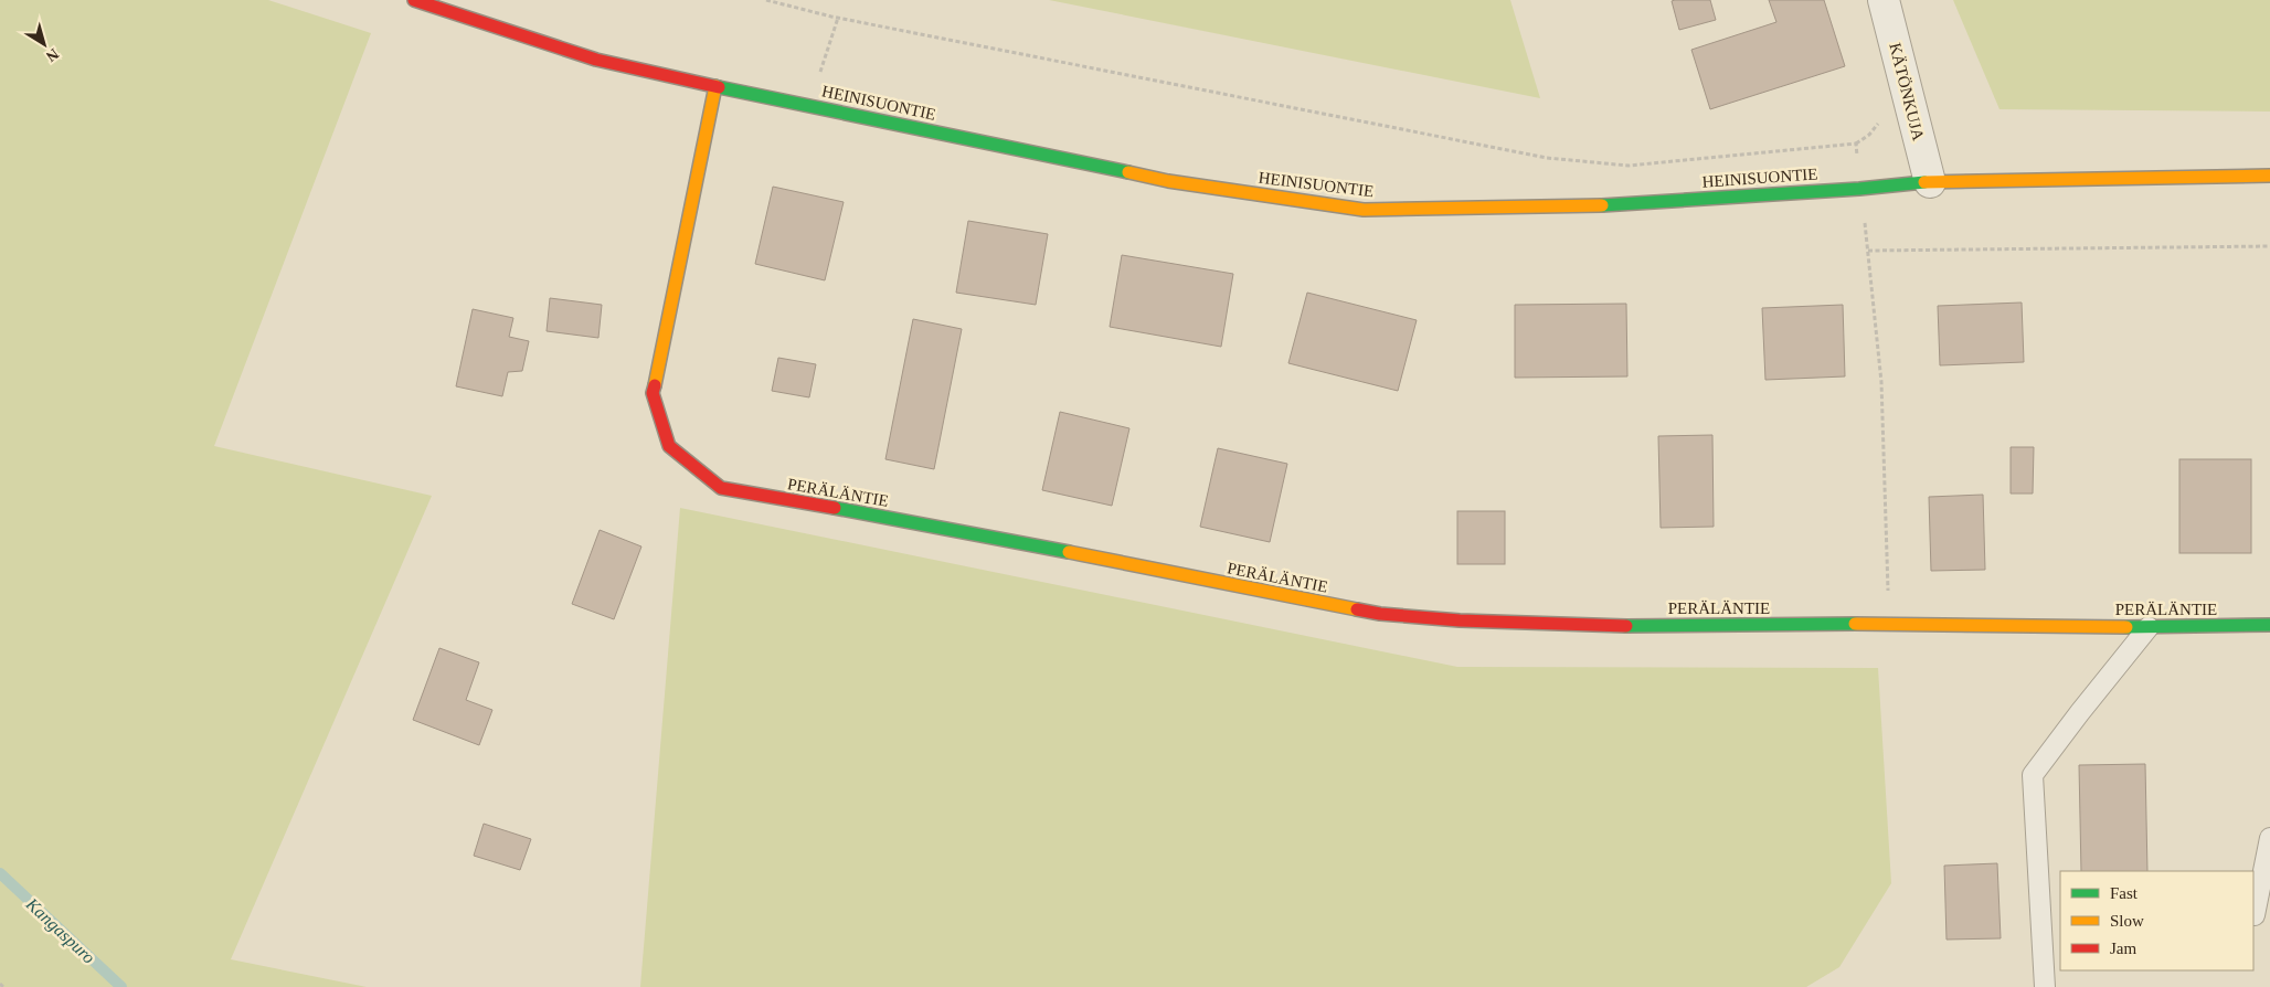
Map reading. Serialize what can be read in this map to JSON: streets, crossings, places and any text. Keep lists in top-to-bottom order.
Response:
{
  "streets": {
    "street": ["KÄTÖNKUJA", "HEINISUONTIE", "PERÄLÄNTIE"]
  },
  "crossings": [
    ["KÄTÖNKUJA", "HEINISUONTIE"],
    ["HEINISUONTIE", "PERÄLÄNTIE"]
  ],
  "water": ["Kangaspuro"],
  "legend": ["Fast", "Slow", "Jam"],
  "north": "bottom right"
}
